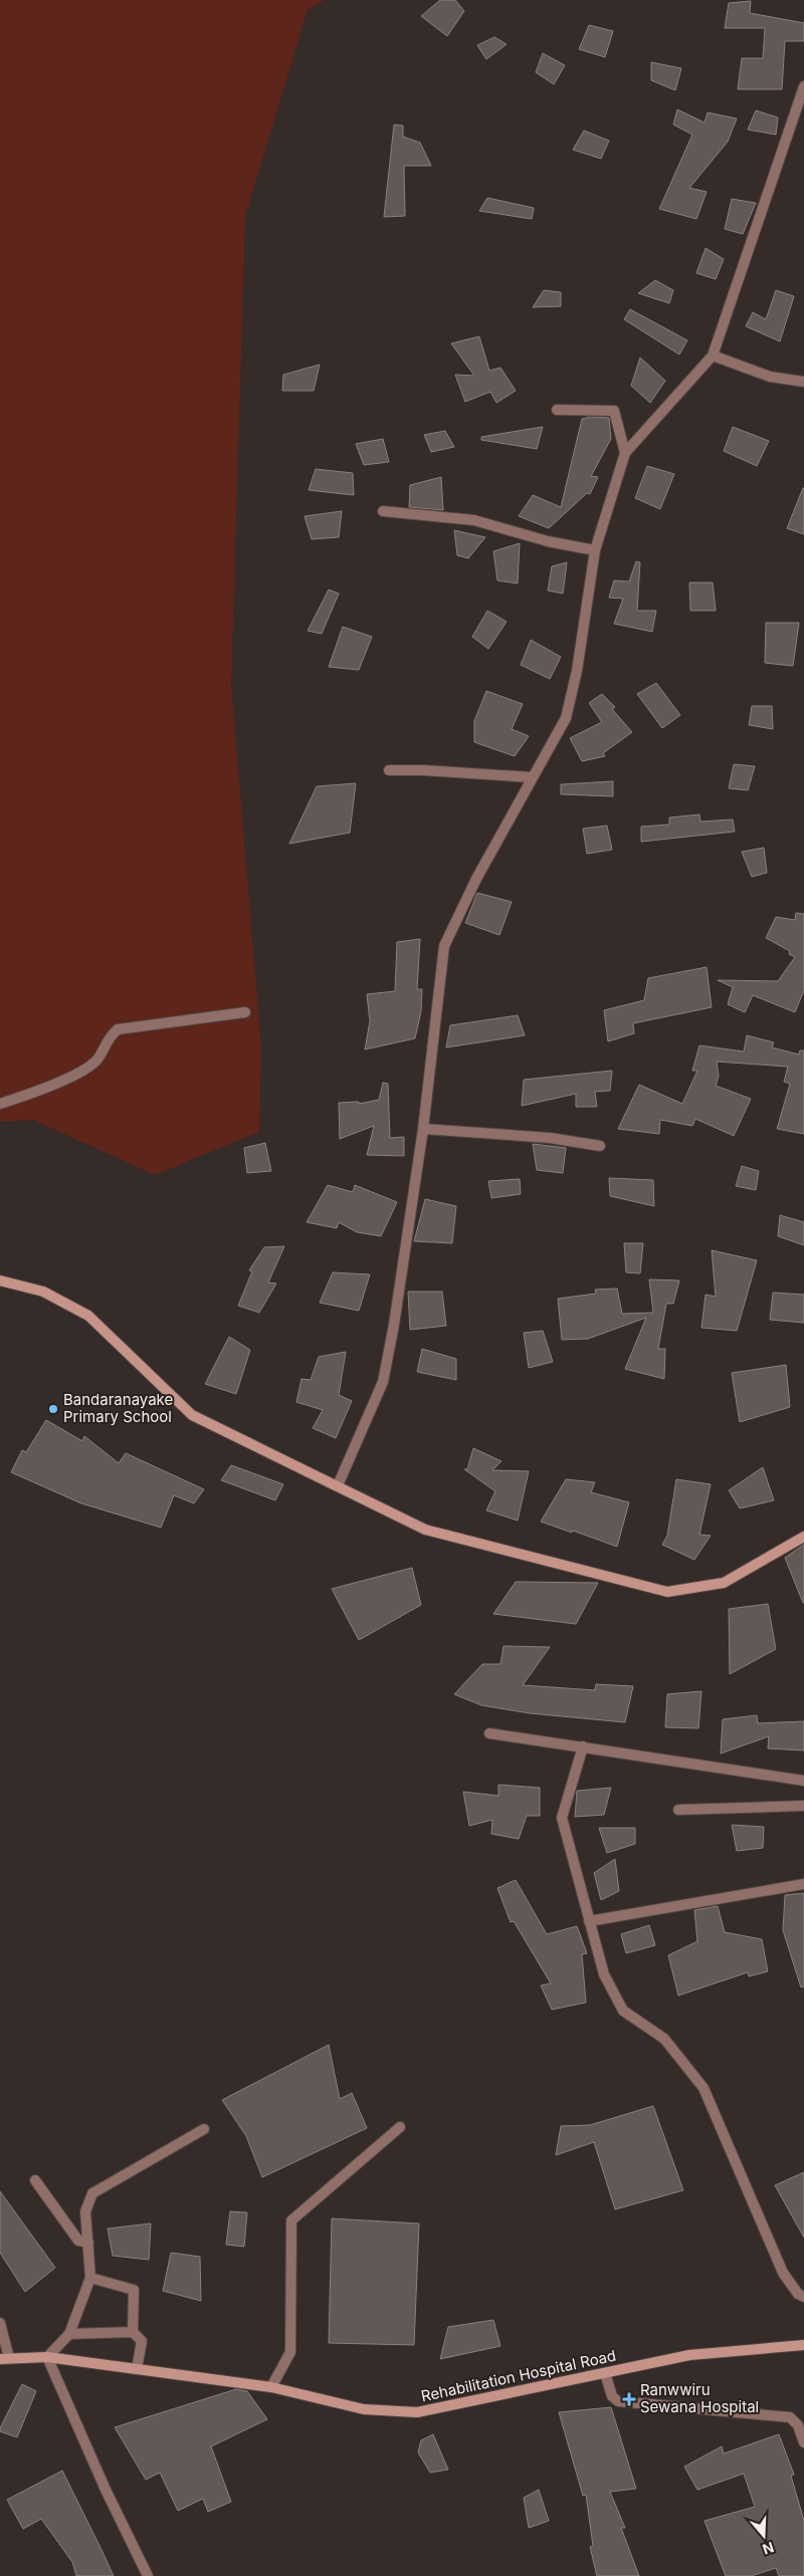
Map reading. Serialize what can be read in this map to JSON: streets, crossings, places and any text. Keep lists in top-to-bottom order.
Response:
{
  "streets": {
    "street": ["Rehabilitation Hospital Road"]
  },
  "places": {
    "other": ["Bandaranayake Primary School"],
    "health": ["Ranwwiru Sewana Hospital"]
  },
  "north": "bottom"
}
